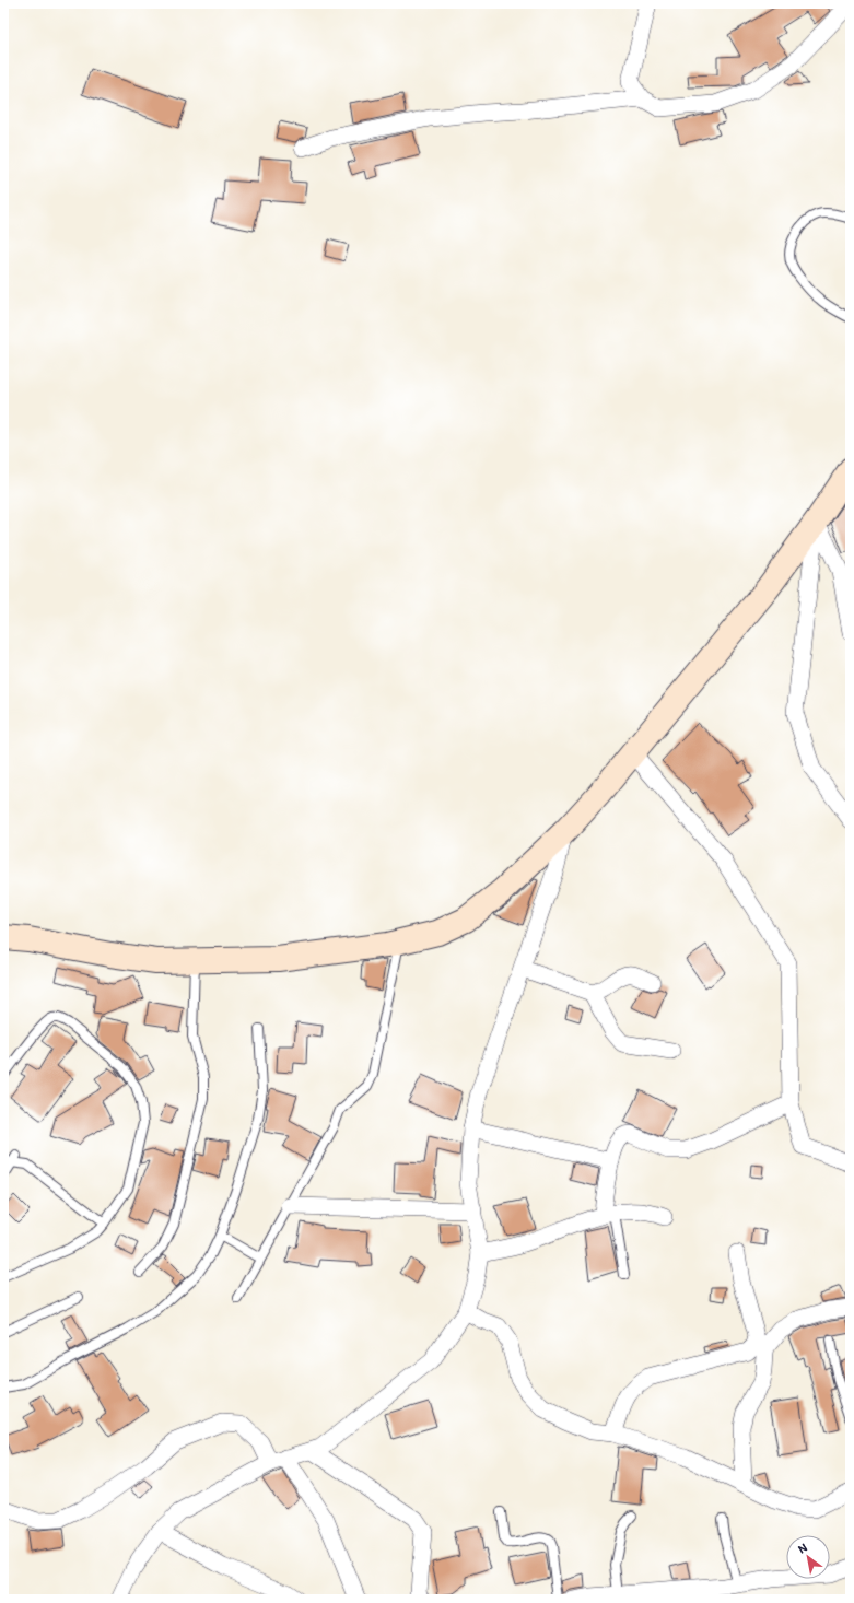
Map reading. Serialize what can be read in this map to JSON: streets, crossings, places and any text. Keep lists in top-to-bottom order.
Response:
{
  "north": "top left"
}
